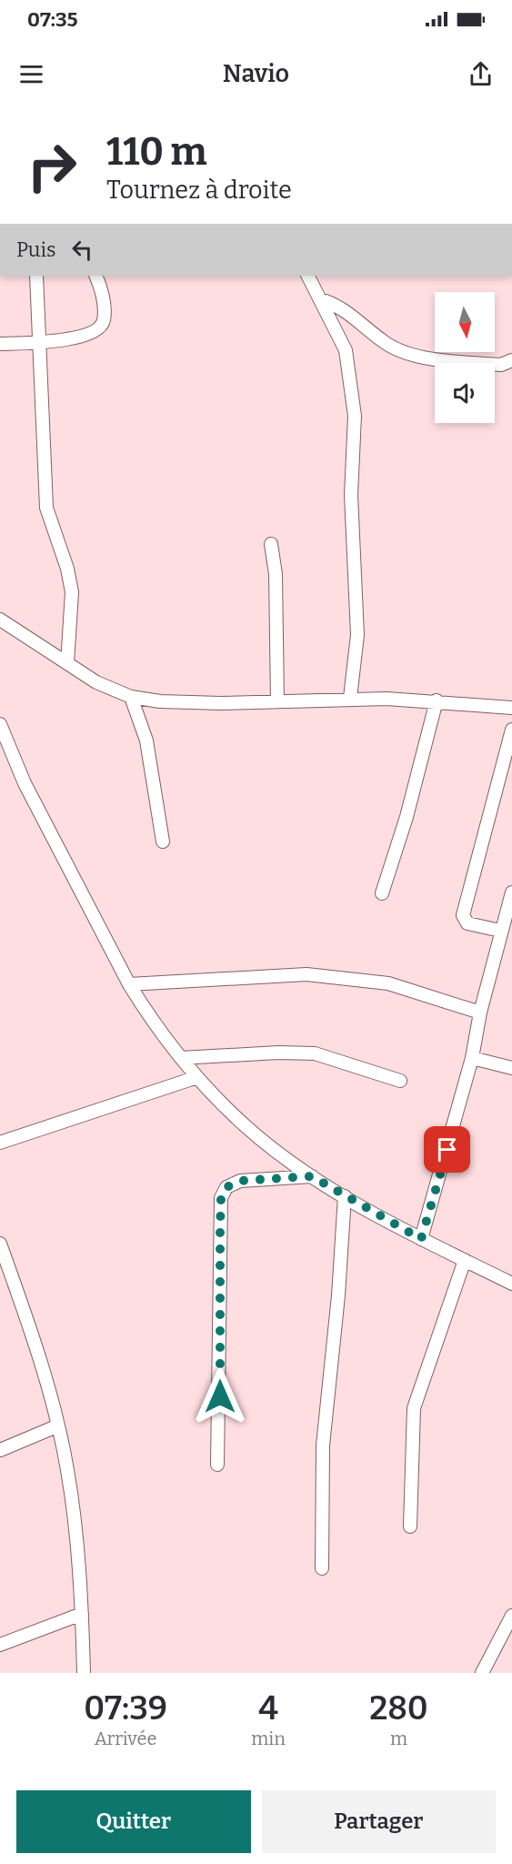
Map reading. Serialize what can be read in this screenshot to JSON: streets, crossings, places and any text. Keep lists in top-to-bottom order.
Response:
{
  "north": "bottom",
  "page": {
    "status": "07:35",
    "header": "Navio",
    "turn": ["110 m", "Tournez à droite"],
    "then": "Puis",
    "eta": [
      "07:39",
      "Arrivée",
      "4",
      "min",
      "280",
      "m"
    ],
    "buttons": ["Quitter", "Partager"]
  }
}
